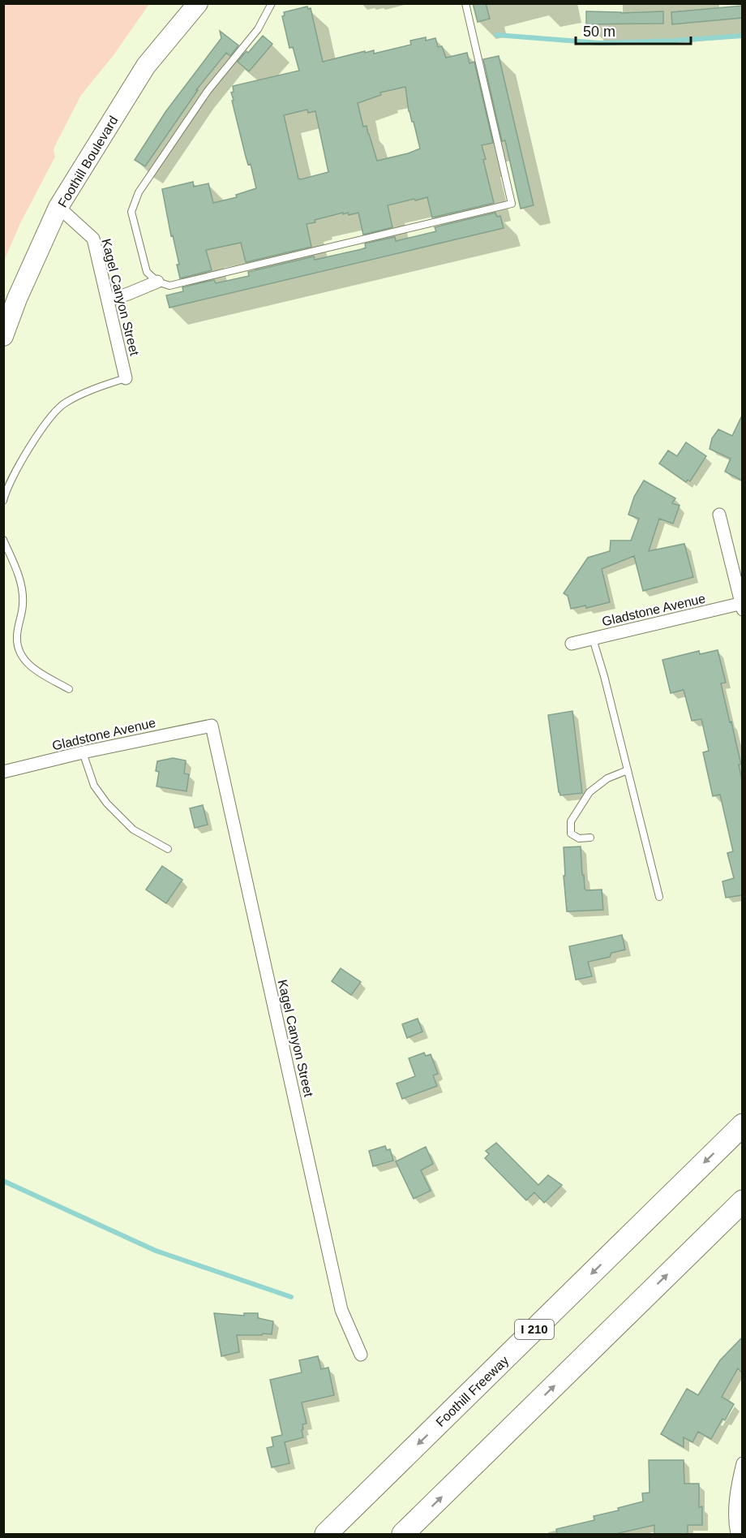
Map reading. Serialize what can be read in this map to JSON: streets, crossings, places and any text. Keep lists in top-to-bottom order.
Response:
{
  "streets": {
    "highway": ["I 210", "Foothill Freeway"],
    "main road": ["Foothill Boulevard"],
    "street": ["Kagel Canyon Street", "Gladstone Avenue"]
  },
  "crossings": [
    ["Foothill Boulevard", "Kagel Canyon Street"],
    ["Kagel Canyon Street", "Gladstone Avenue"]
  ],
  "scale_bar": "50 m"
}
